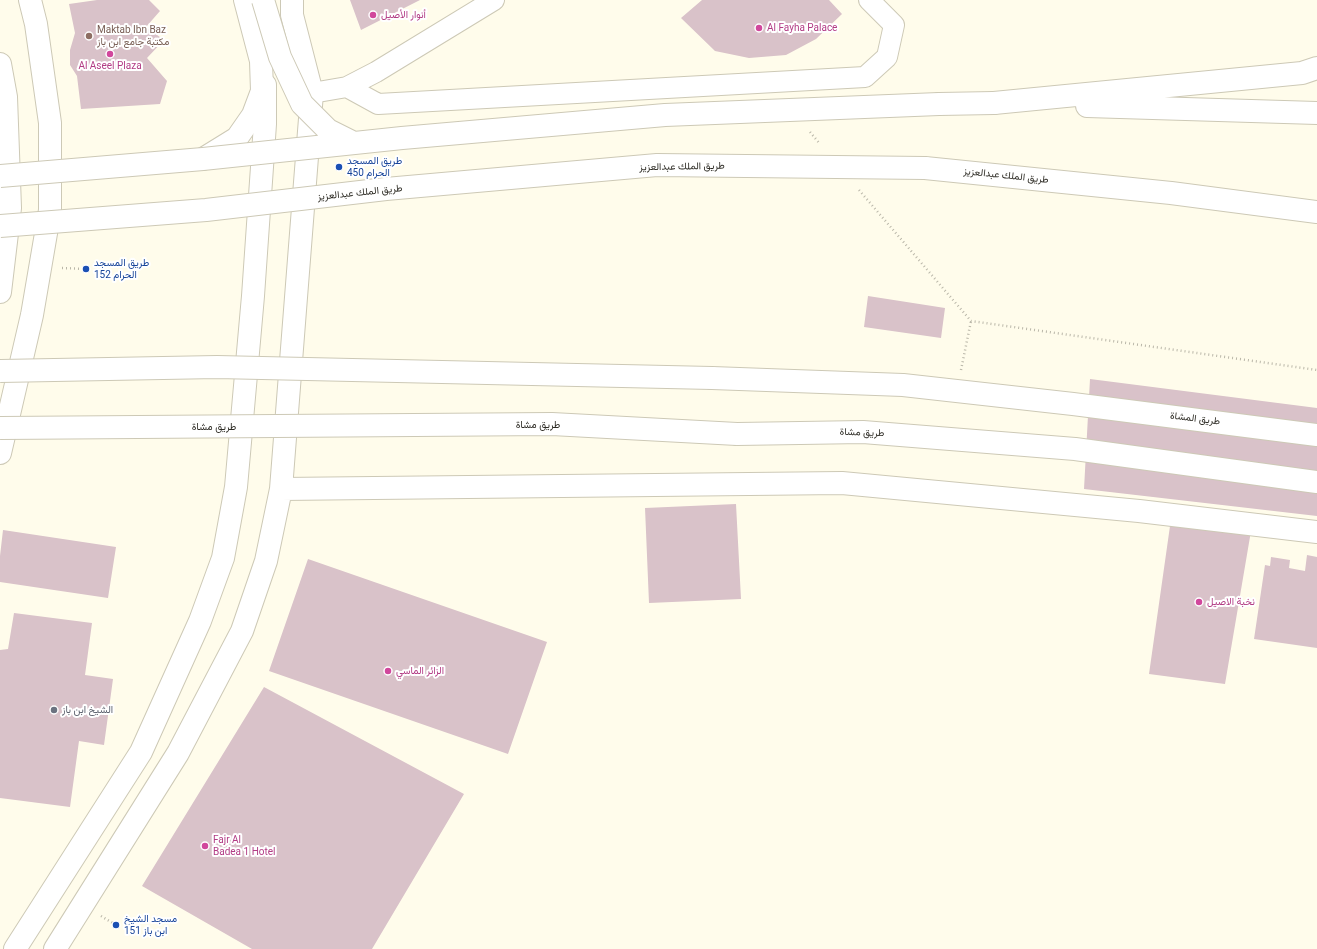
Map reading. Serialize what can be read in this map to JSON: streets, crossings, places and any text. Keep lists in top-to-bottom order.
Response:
{
  "streets": {
    "main road": ["طريق الملك عبدالعزيز", "طريق المشاة", "طريق مشاة"]
  },
  "places": [
    "أنوار الأصيل",
    "Al Fayha Palace",
    "Maktab Ibn Baz مكتبة جامع ابن باز",
    "Al Aseel Plaza",
    "طريق المسجد الحرام 450",
    "طريق المسجد الحرام 152",
    "نخبة الاصيل",
    "الزائر الماسي",
    "الشيخ ابن باز",
    "Fajr Al Badea 1 Hotel",
    "مسجد الشيخ ابن باز 151"
  ]
}
